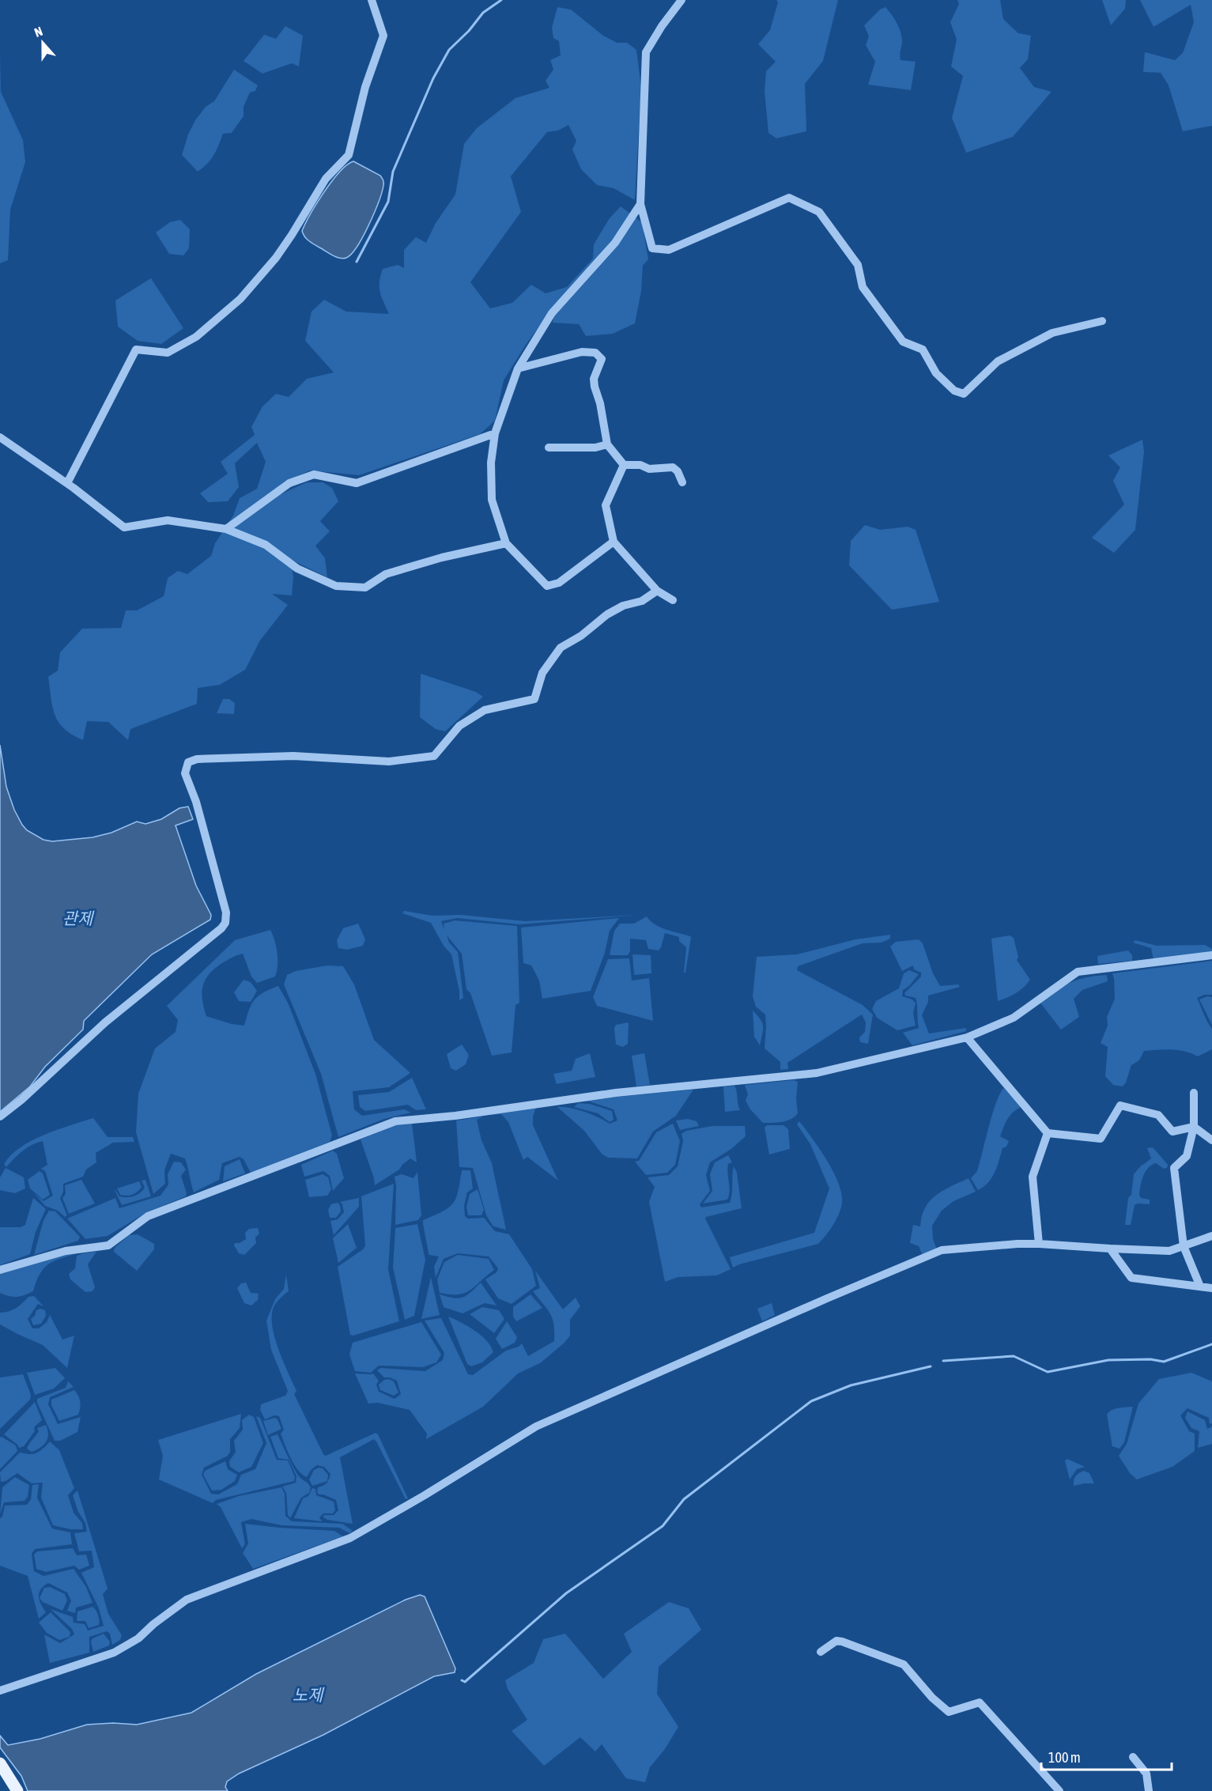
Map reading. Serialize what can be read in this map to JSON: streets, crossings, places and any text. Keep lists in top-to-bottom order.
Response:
{
  "water": ["관제", "노제"],
  "scale_bar": "100 m",
  "north": "top"
}
